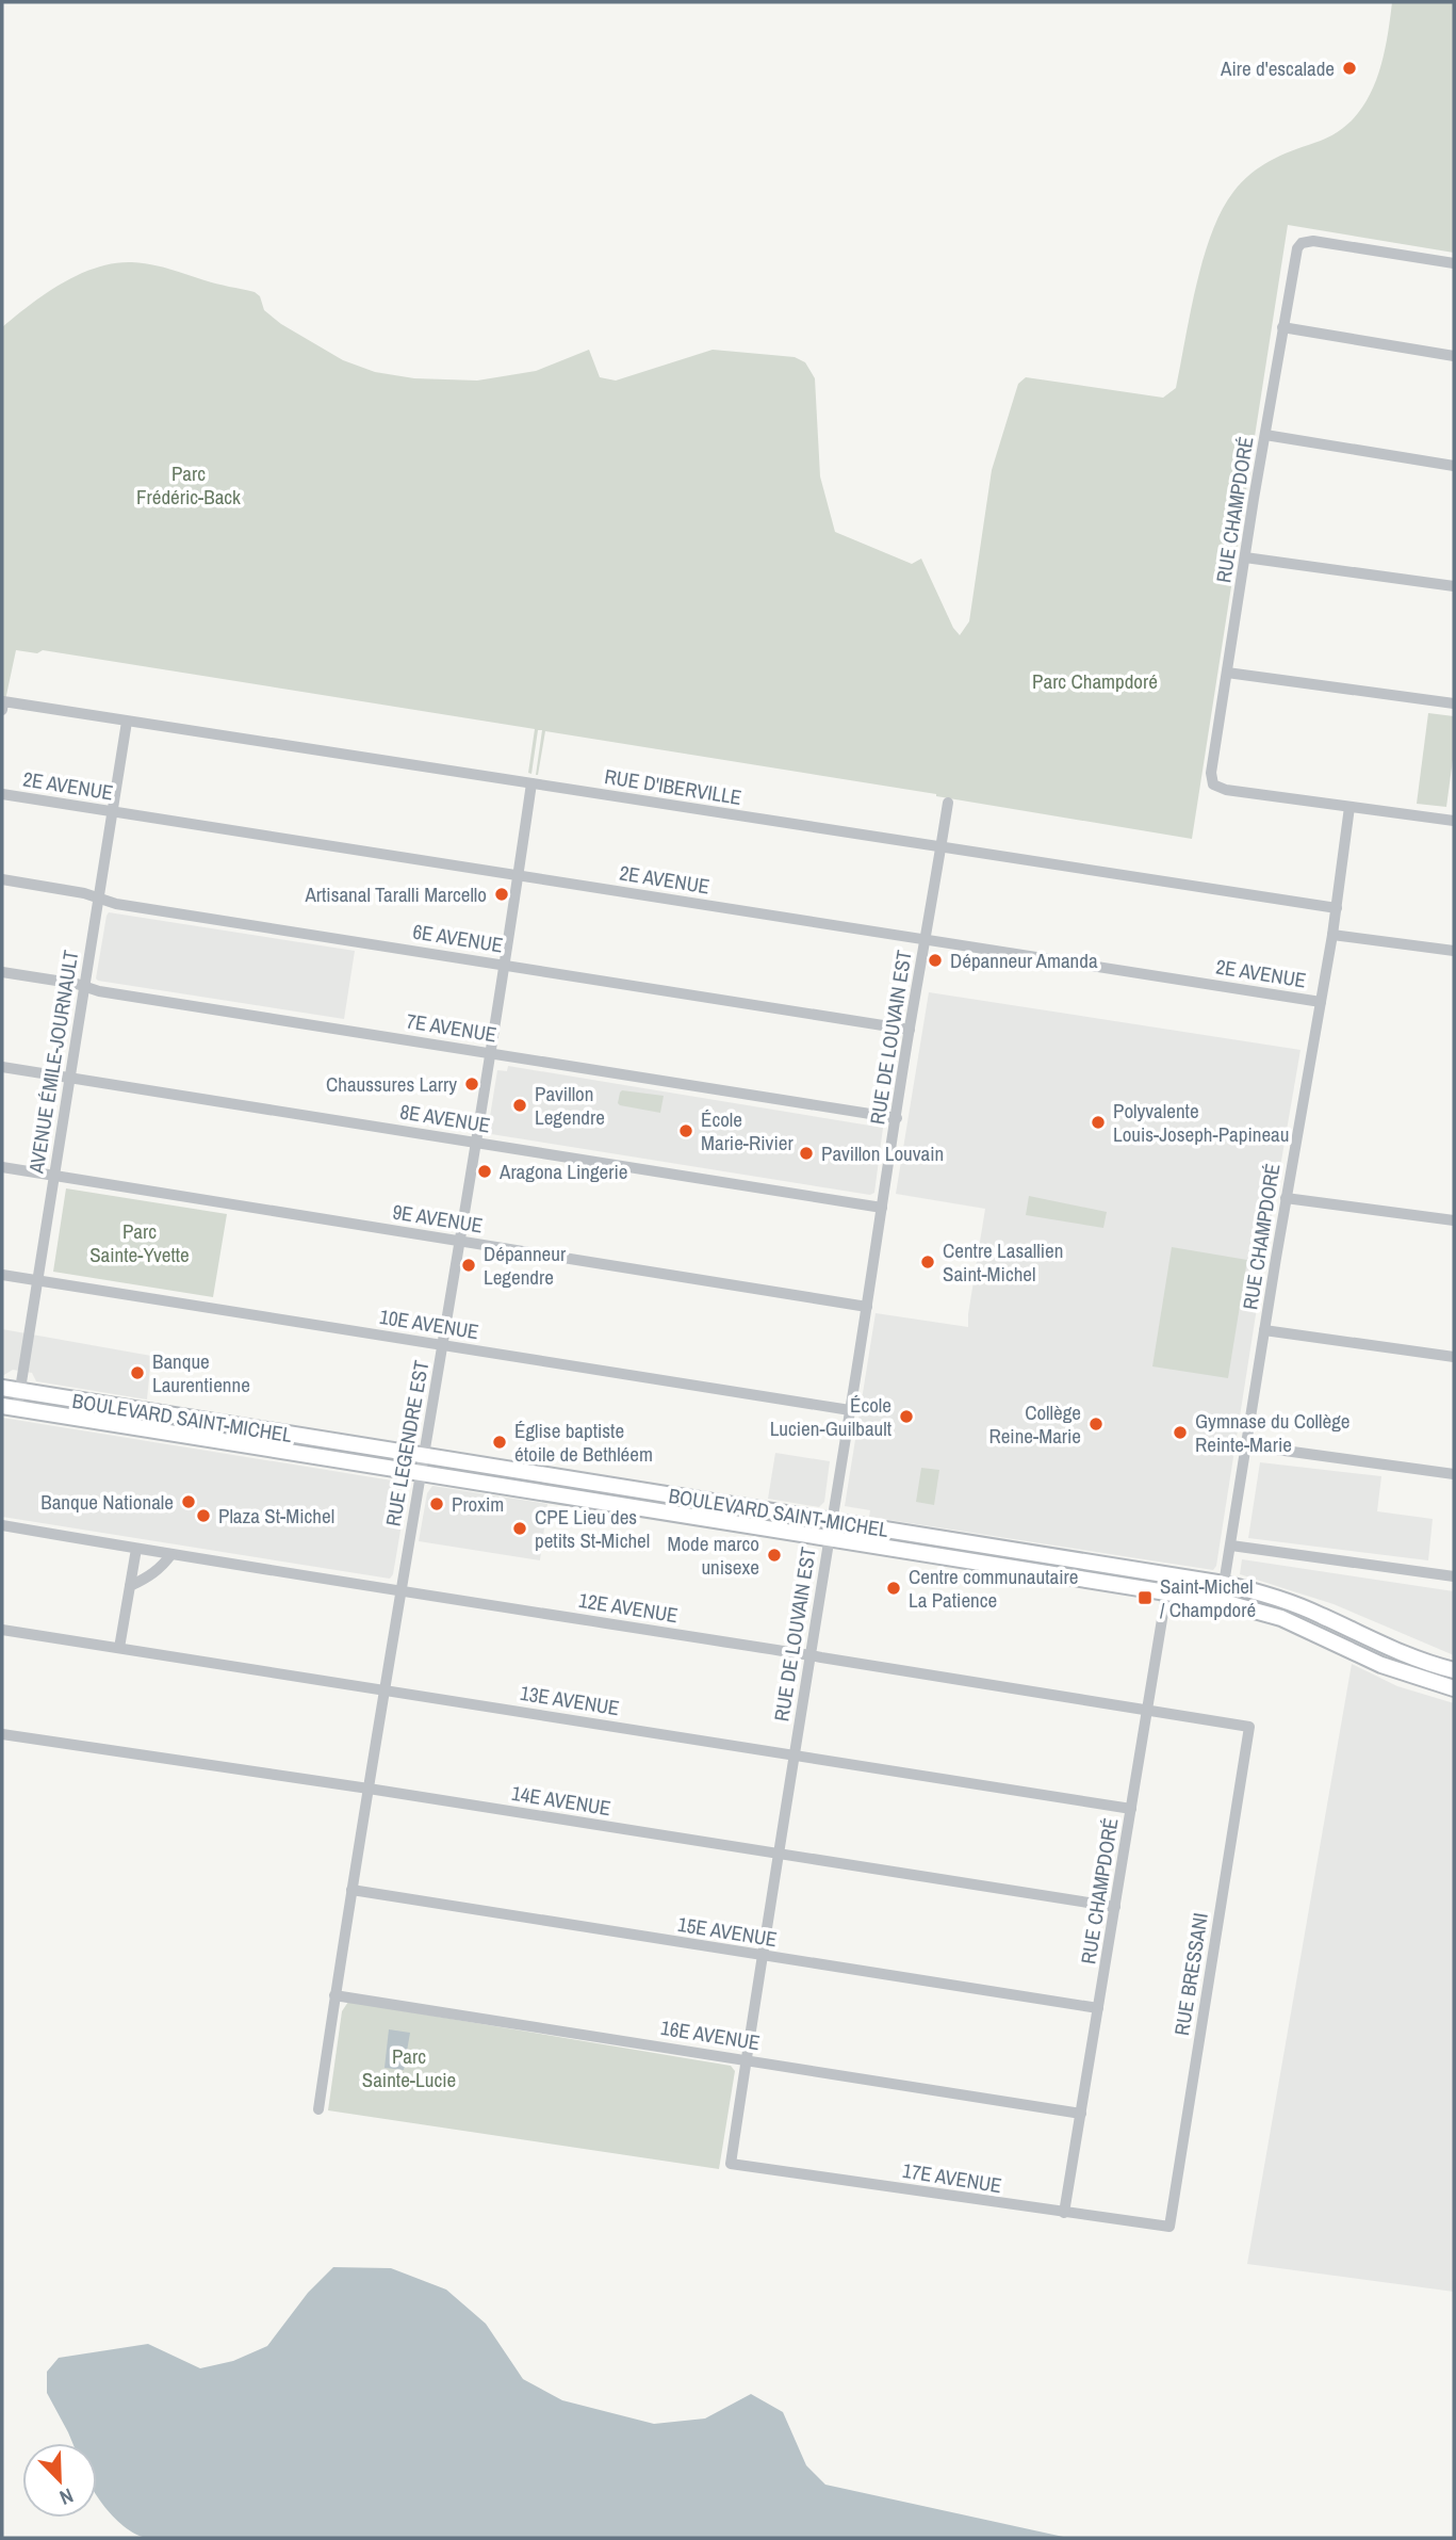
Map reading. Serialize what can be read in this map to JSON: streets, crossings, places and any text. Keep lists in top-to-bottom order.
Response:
{
  "streets": {
    "main road": ["BOULEVARD SAINT-MICHEL"],
    "street": [
      "RUE CHAMPDORÉ",
      "2E AVENUE",
      "RUE D'IBERVILLE",
      "6E AVENUE",
      "7E AVENUE",
      "RUE DE LOUVAIN EST",
      "AVENUE ÉMILE-JOURNAULT",
      "8E AVENUE",
      "9E AVENUE",
      "10E AVENUE",
      "RUE LEGENDRE EST",
      "12E AVENUE",
      "13E AVENUE",
      "14E AVENUE",
      "15E AVENUE",
      "RUE BRESSANI",
      "16E AVENUE",
      "17E AVENUE"
    ]
  },
  "crossings": [
    ["RUE CHAMPDORÉ", "2E AVENUE"],
    ["RUE CHAMPDORÉ", "RUE D'IBERVILLE"],
    ["RUE CHAMPDORÉ", "BOULEVARD SAINT-MICHEL"],
    ["RUE CHAMPDORÉ", "12E AVENUE"],
    ["RUE CHAMPDORÉ", "13E AVENUE"],
    ["RUE CHAMPDORÉ", "14E AVENUE"],
    ["RUE CHAMPDORÉ", "15E AVENUE"],
    ["RUE CHAMPDORÉ", "16E AVENUE"],
    ["RUE CHAMPDORÉ", "17E AVENUE"],
    ["2E AVENUE", "RUE DE LOUVAIN EST"],
    ["2E AVENUE", "AVENUE ÉMILE-JOURNAULT"],
    ["2E AVENUE", "RUE LEGENDRE EST"],
    ["RUE D'IBERVILLE", "RUE DE LOUVAIN EST"],
    ["RUE D'IBERVILLE", "AVENUE ÉMILE-JOURNAULT"],
    ["RUE D'IBERVILLE", "RUE LEGENDRE EST"],
    ["6E AVENUE", "RUE DE LOUVAIN EST"],
    ["6E AVENUE", "AVENUE ÉMILE-JOURNAULT"],
    ["6E AVENUE", "RUE LEGENDRE EST"],
    ["7E AVENUE", "RUE DE LOUVAIN EST"],
    ["7E AVENUE", "AVENUE ÉMILE-JOURNAULT"],
    ["7E AVENUE", "RUE LEGENDRE EST"],
    ["RUE DE LOUVAIN EST", "8E AVENUE"],
    ["RUE DE LOUVAIN EST", "9E AVENUE"],
    ["RUE DE LOUVAIN EST", "10E AVENUE"],
    ["RUE DE LOUVAIN EST", "BOULEVARD SAINT-MICHEL"],
    ["RUE DE LOUVAIN EST", "12E AVENUE"],
    ["RUE DE LOUVAIN EST", "13E AVENUE"],
    ["RUE DE LOUVAIN EST", "14E AVENUE"],
    ["RUE DE LOUVAIN EST", "15E AVENUE"],
    ["RUE DE LOUVAIN EST", "16E AVENUE"],
    ["RUE DE LOUVAIN EST", "17E AVENUE"],
    ["AVENUE ÉMILE-JOURNAULT", "8E AVENUE"],
    ["AVENUE ÉMILE-JOURNAULT", "9E AVENUE"],
    ["AVENUE ÉMILE-JOURNAULT", "10E AVENUE"],
    ["AVENUE ÉMILE-JOURNAULT", "BOULEVARD SAINT-MICHEL"],
    ["8E AVENUE", "RUE LEGENDRE EST"],
    ["9E AVENUE", "RUE LEGENDRE EST"],
    ["10E AVENUE", "RUE LEGENDRE EST"],
    ["BOULEVARD SAINT-MICHEL", "RUE LEGENDRE EST"],
    ["RUE LEGENDRE EST", "12E AVENUE"],
    ["RUE LEGENDRE EST", "13E AVENUE"],
    ["RUE LEGENDRE EST", "14E AVENUE"],
    ["RUE LEGENDRE EST", "15E AVENUE"],
    ["RUE LEGENDRE EST", "16E AVENUE"],
    ["12E AVENUE", "RUE BRESSANI"],
    ["RUE BRESSANI", "17E AVENUE"]
  ],
  "parks": [
    "Parc Frédéric-Back",
    "Parc Champdoré",
    "Parc Sainte-Yvette",
    "Parc Sainte-Lucie"
  ],
  "places": {
    "other": [
      "Aire d'escalade",
      "Artisanal Taralli Marcello",
      "Dépanneur Amanda",
      "Chaussures Larry",
      "Pavillon Legendre",
      "Polyvalente Louis-Joseph-Papineau",
      "École Marie-Rivier",
      "Pavillon Louvain",
      "Aragona Lingerie",
      "Centre Lasallien Saint-Michel",
      "Dépanneur Legendre",
      "Banque Laurentienne",
      "École Lucien-Guilbault",
      "Collège Reine-Marie",
      "Gymnase du Collège Reinte-Marie",
      "Église baptiste étoile de Bethléem",
      "Banque Nationale",
      "Proxim",
      "Plaza St-Michel",
      "CPE Lieu des petits St-Michel",
      "Mode marco unisexe",
      "Centre communautaire La Patience"
    ],
    "transit": ["Saint-Michel / Champdoré"]
  },
  "north": "bottom right"
}
